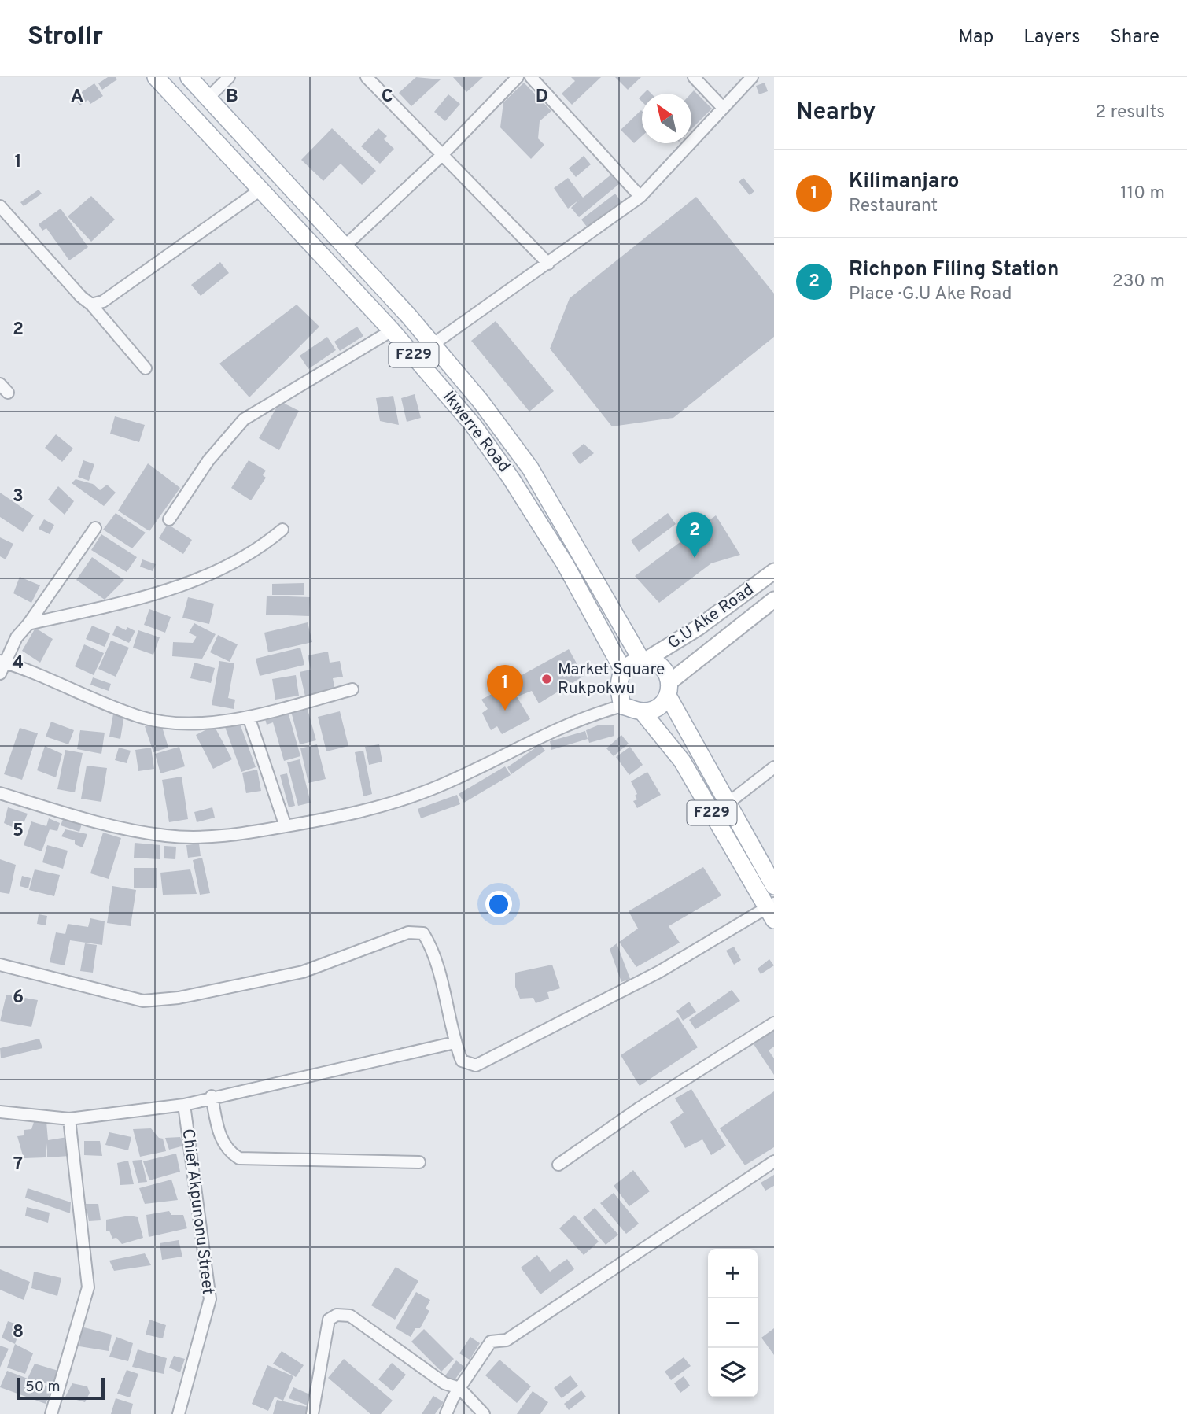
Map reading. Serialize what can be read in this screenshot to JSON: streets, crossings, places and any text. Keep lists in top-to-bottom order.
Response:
{
  "streets": {
    "main road": ["F229", "Ikwerre Road", "G.U Ake Road"],
    "street": ["Chief Akpunonu Street"]
  },
  "crossings": [
    ["F229", "Ikwerre Road"],
    ["F229", "G.U Ake Road"],
    ["Ikwerre Road", "G.U Ake Road"]
  ],
  "places": ["Market Square Rukpokwu"],
  "scale_bar": "50 m",
  "north": "top left",
  "page": {
    "header": "Strollr",
    "nav": ["Map", "Layers", "Share"],
    "heading": ["Nearby", "2 results"],
    "list": [
      {
        "mark": "1",
        "name": "Kilimanjaro",
        "note": "Restaurant",
        "value": "110 m"
      },
      {
        "mark": "2",
        "name": "Richpon Filing Station",
        "note": "Place · G.U Ake Road",
        "value": "230 m"
      }
    ],
    "pins": ["2", "1"],
    "map_buttons": ["+", "−"],
    "scale": "50 m"
  },
  "grid": {
    "columns": [
      "A",
      "B",
      "C",
      "D"
    ],
    "rows": [
      "1",
      "2",
      "3",
      "4",
      "5",
      "6",
      "7",
      "8"
    ]
  }
}
